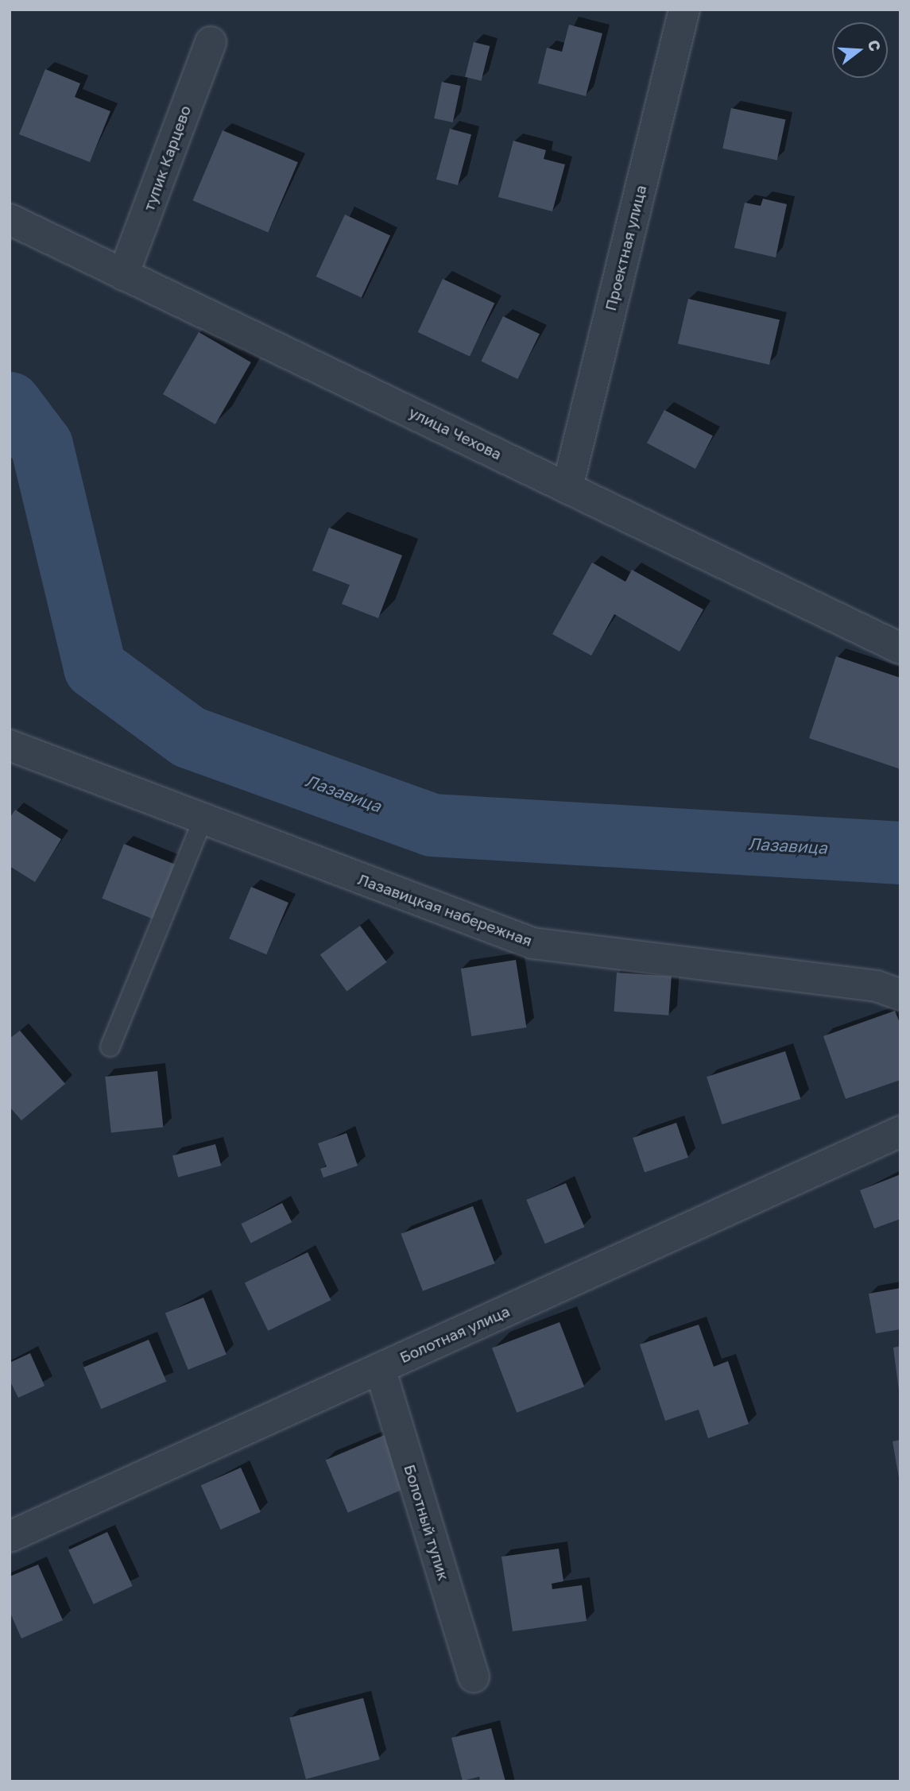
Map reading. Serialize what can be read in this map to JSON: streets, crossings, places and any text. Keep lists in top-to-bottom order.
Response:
{
  "streets": {
    "street": [
      "тупик Карцево",
      "Проектная улица",
      "улица Чехова",
      "Лазавицкая набережная",
      "Болотная улица",
      "Болотный тупик"
    ]
  },
  "crossings": [
    ["тупик Карцево", "улица Чехова"],
    ["Проектная улица", "улица Чехова"],
    ["Болотная улица", "Болотный тупик"]
  ],
  "water": ["Лазавица"],
  "north": "right"
}
